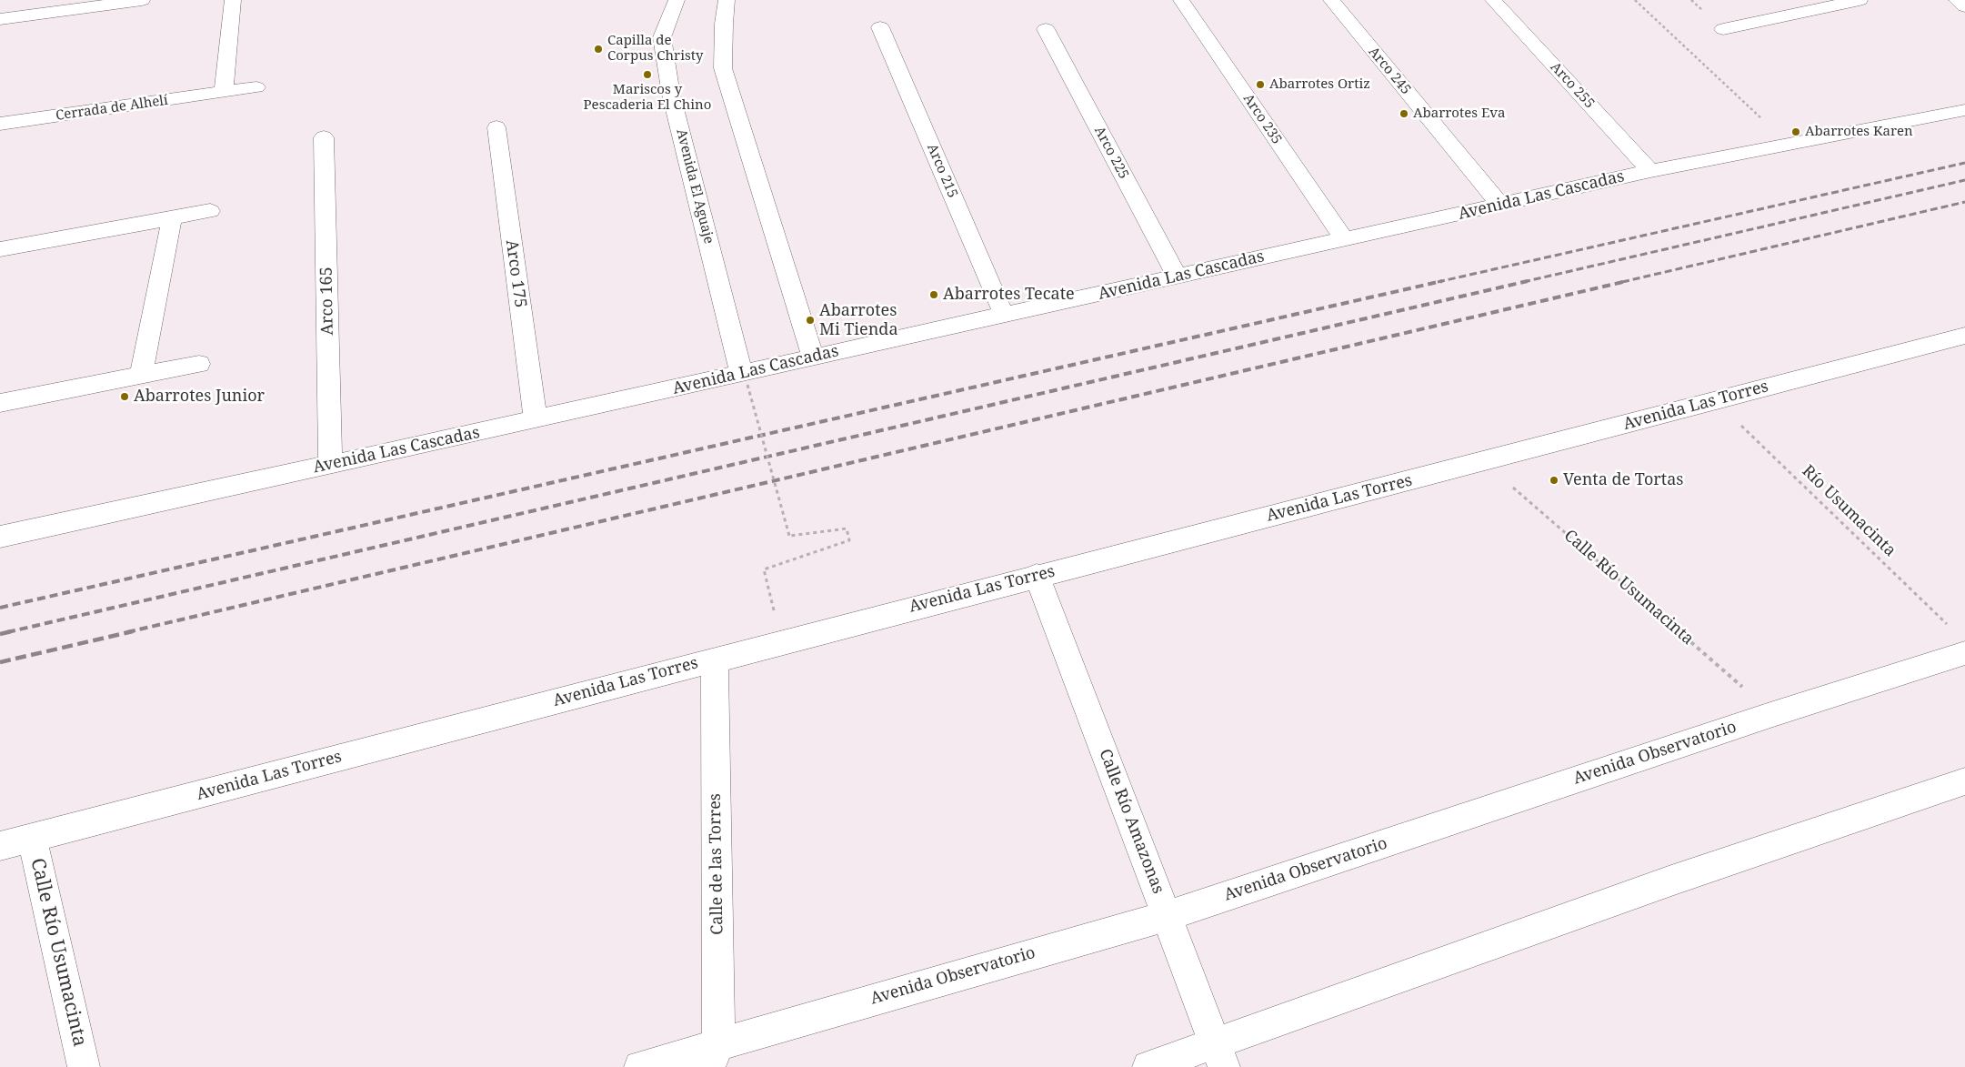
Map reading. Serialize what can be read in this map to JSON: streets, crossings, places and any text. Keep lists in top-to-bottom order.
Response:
{
  "streets": {
    "street": [
      "Arco 245",
      "Arco 255",
      "Cerrada de Alhelí",
      "Arco 235",
      "Arco 225",
      "Arco 215",
      "Avenida El Aguaje",
      "Avenida Las Cascadas",
      "Arco 175",
      "Arco 165",
      "Avenida Las Torres",
      "Calle Río Usumacinta",
      "Avenida Observatorio",
      "Calle Río Amazonas",
      "Calle de las Torres"
    ],
    "path": ["Río Usumacinta"]
  },
  "crossings": [
    ["Arco 245", "Avenida Las Cascadas"],
    ["Arco 255", "Avenida Las Cascadas"],
    ["Arco 235", "Avenida Las Cascadas"],
    ["Arco 225", "Avenida Las Cascadas"],
    ["Arco 215", "Avenida Las Cascadas"],
    ["Avenida El Aguaje", "Avenida Las Cascadas"],
    ["Avenida Las Cascadas", "Arco 175"],
    ["Avenida Las Cascadas", "Arco 165"],
    ["Avenida Las Torres", "Río Usumacinta"],
    ["Avenida Las Torres", "Calle Río Usumacinta"],
    ["Avenida Las Torres", "Calle Río Amazonas"],
    ["Avenida Las Torres", "Calle de las Torres"],
    ["Calle Río Usumacinta", "Avenida Observatorio"],
    ["Avenida Observatorio", "Calle Río Amazonas"],
    ["Avenida Observatorio", "Calle de las Torres"]
  ],
  "places": [
    "Capilla de Corpus Christy",
    "Mariscos y Pescaderia El Chino",
    "Abarrotes Ortiz",
    "Abarrotes Eva",
    "Abarrotes Karen",
    "Abarrotes Tecate",
    "Abarrotes Mi Tienda",
    "Abarrotes Junior",
    "Venta de Tortas"
  ]
}
